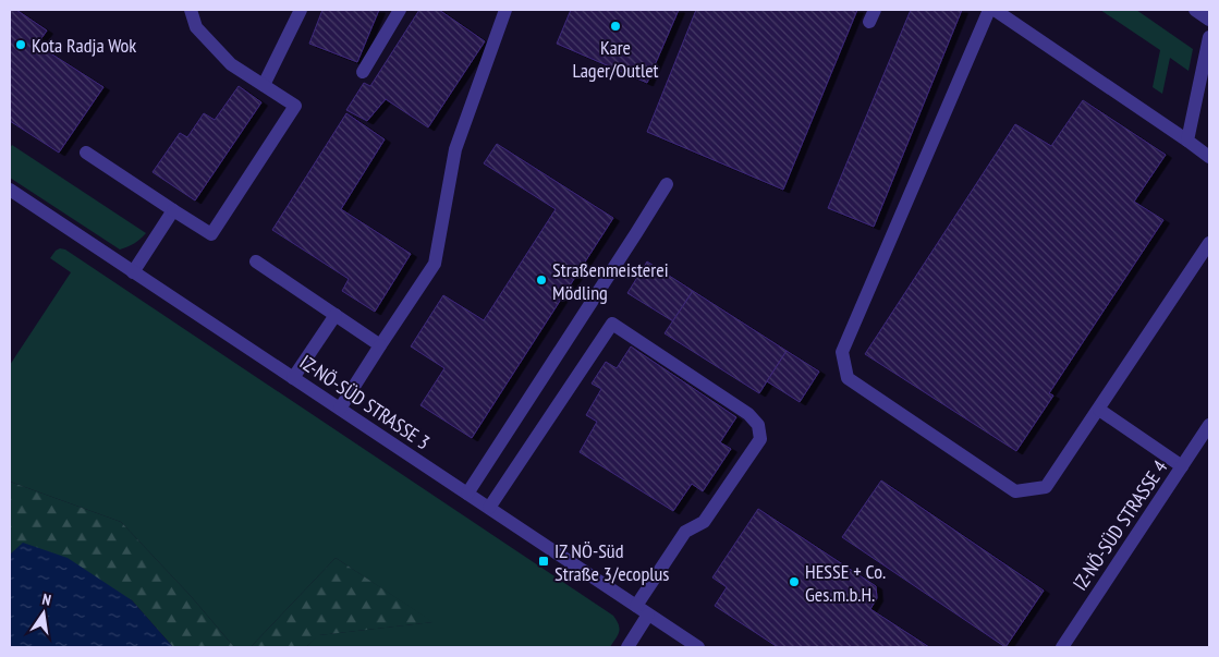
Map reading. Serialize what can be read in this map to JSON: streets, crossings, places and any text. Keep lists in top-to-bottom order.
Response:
{
  "streets": {
    "street": ["IZ-NÖ-SÜD STRASSE 3", "IZ-NÖ-SÜD STRASSE 4"]
  },
  "places": {
    "other": [
      "Kare Lager/Outlet",
      "Kota Radja Wok",
      "Straßenmeisterei Mödling",
      "HESSE + Co. Ges.m.b.H."
    ],
    "transit": ["IZ NÖ-Süd Straße 3/ecoplus"]
  },
  "north": "top"
}
